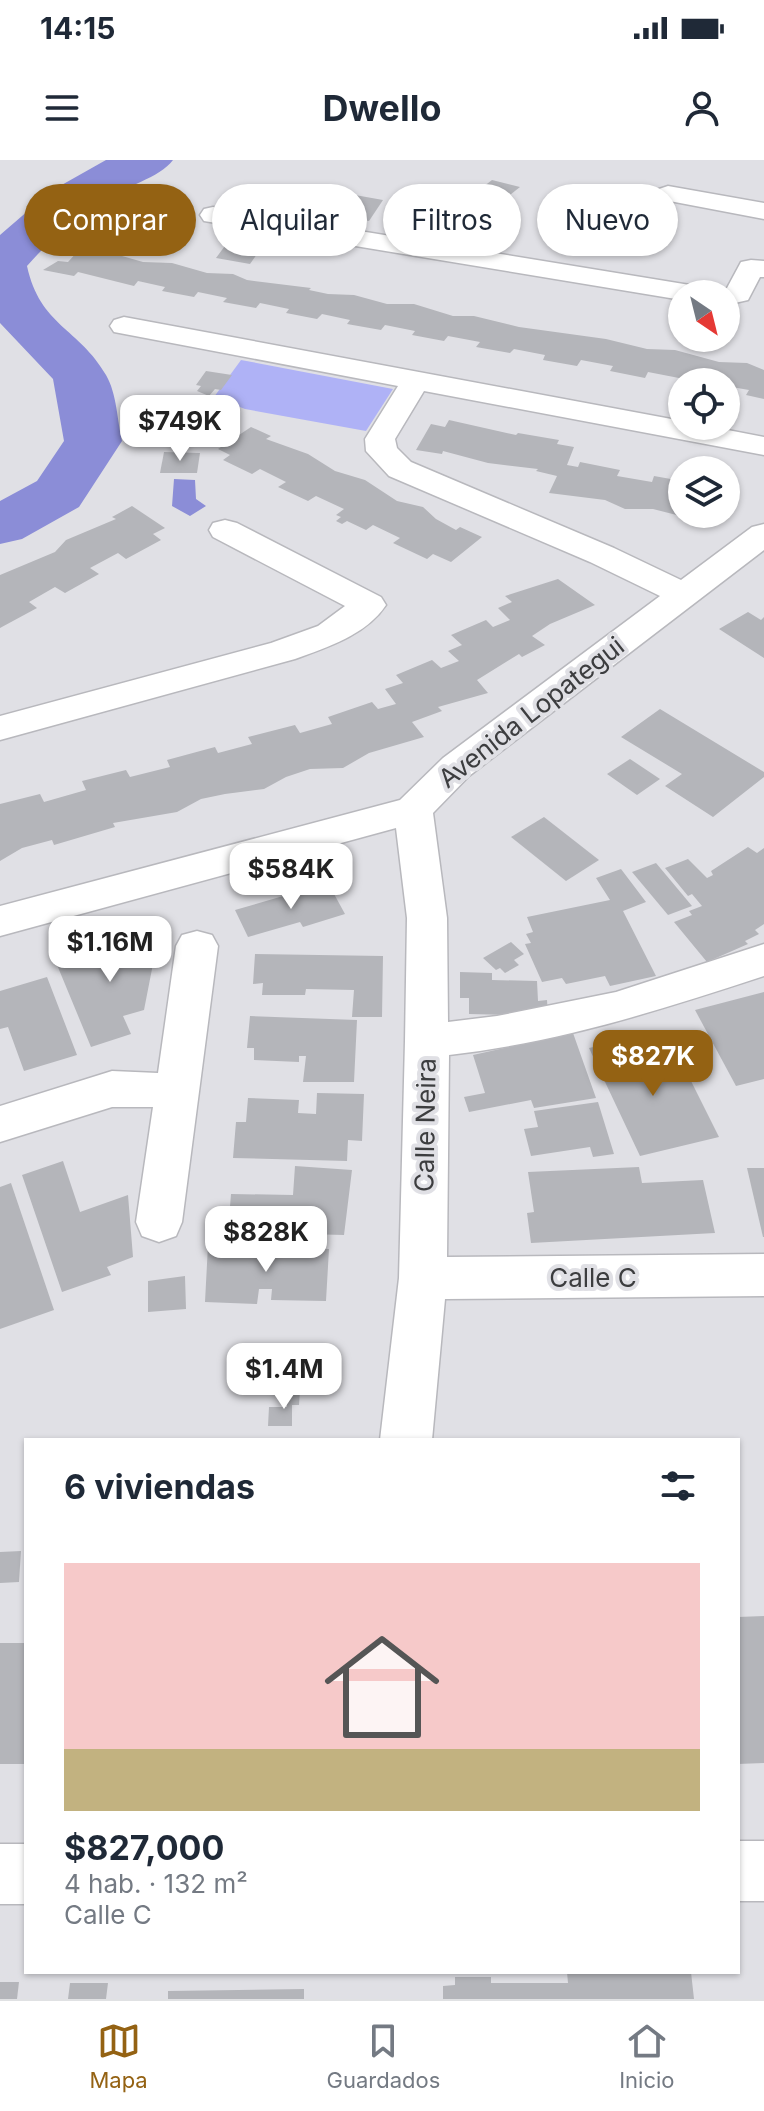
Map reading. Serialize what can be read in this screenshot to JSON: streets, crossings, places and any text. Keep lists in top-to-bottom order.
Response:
{
  "streets": {
    "street": ["Avenida Lopategui", "Calle Neira", "Calle C"]
  },
  "crossings": [
    ["Avenida Lopategui", "Calle Neira"],
    ["Calle Neira", "Calle C"]
  ],
  "north": "bottom right",
  "page": {
    "status": "14:15",
    "header": "Dwello",
    "chip": [
      "Comprar",
      "Alquilar",
      "Filtros",
      "Nuevo"
    ],
    "price": [
      "$749K",
      "$584K",
      "$1.16M",
      "$827K",
      "$828K",
      "$1.4M"
    ],
    "heading": "6 viviendas",
    "list": [
      {
        "name": "$827,000",
        "note": "4 hab. · 132 m² · Calle C"
      }
    ],
    "tabs": ["Mapa", "Guardados", "Inicio"]
  }
}
